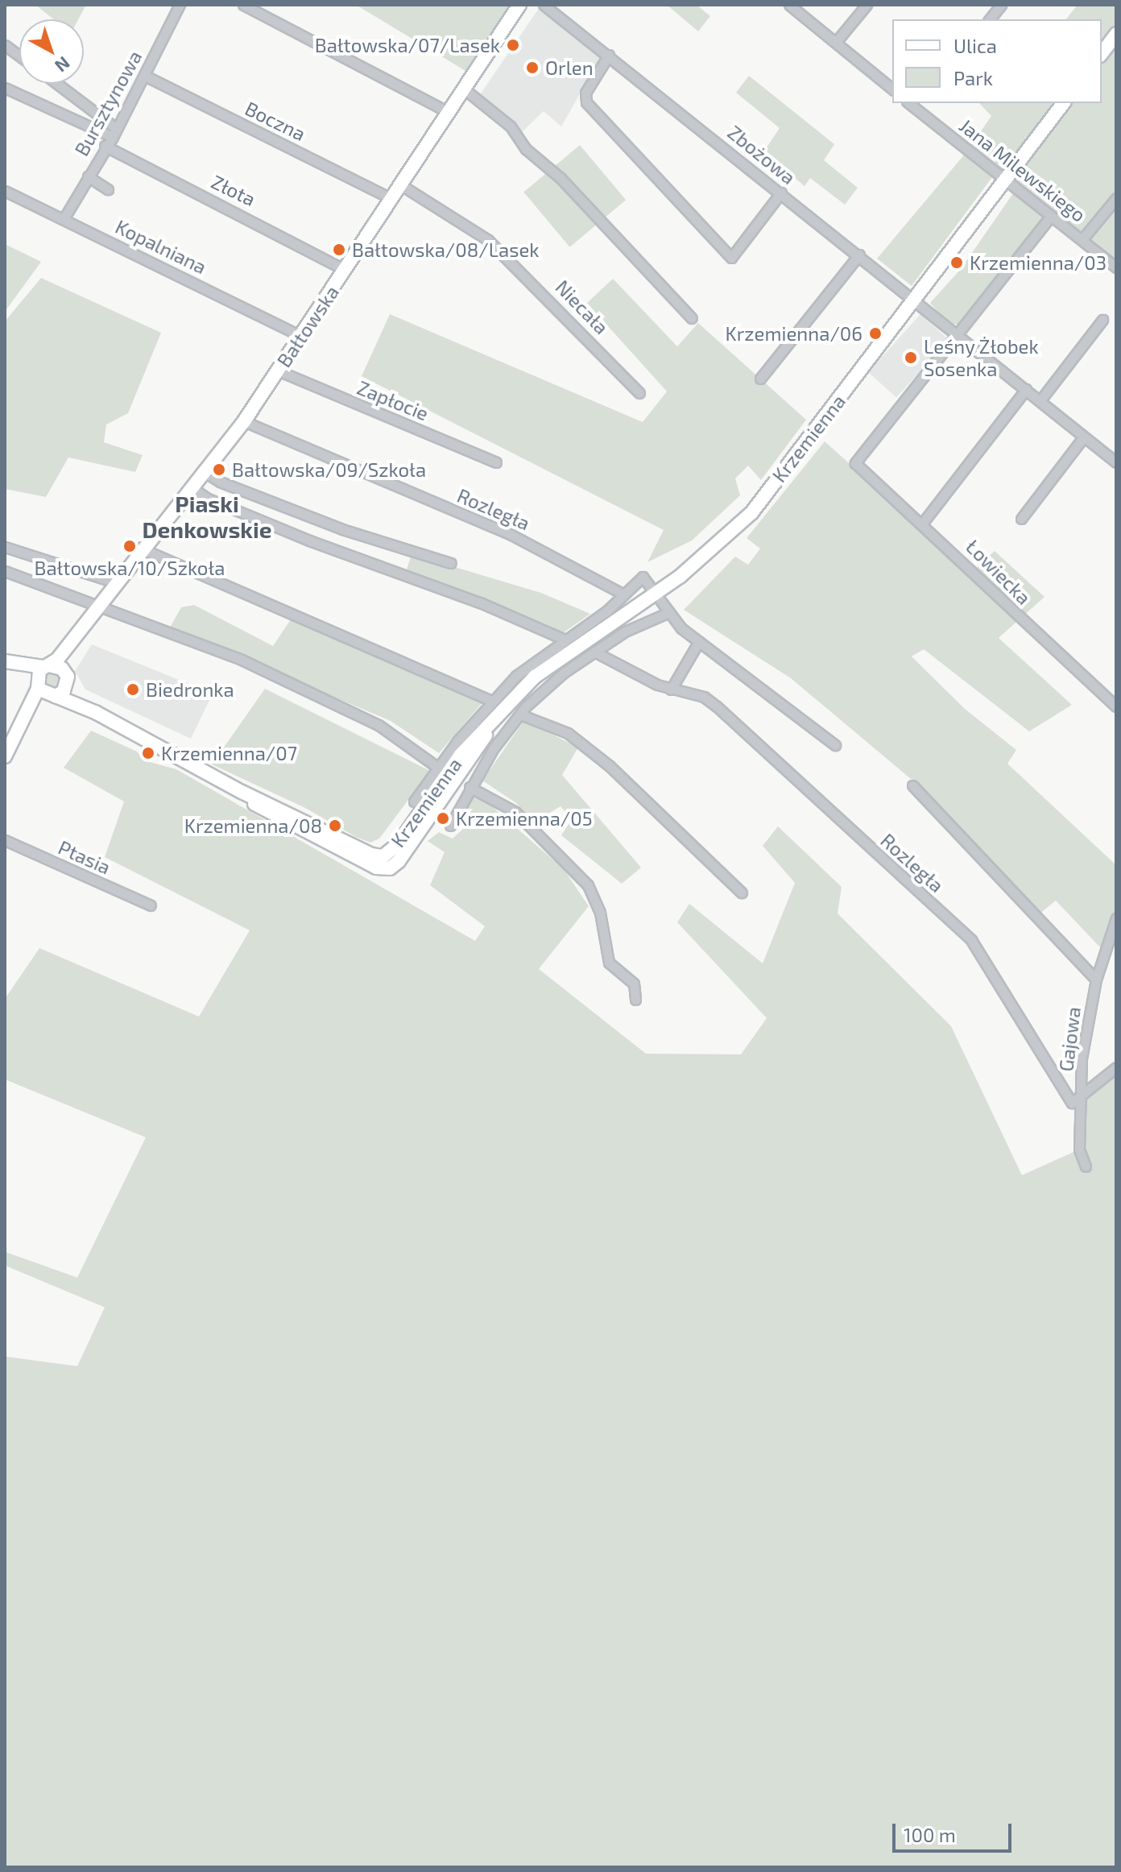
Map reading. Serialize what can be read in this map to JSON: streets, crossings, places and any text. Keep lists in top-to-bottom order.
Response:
{
  "streets": {
    "main road": ["Bałtowska", "Krzemienna"],
    "street": [
      "Bursztynowa",
      "Boczna",
      "Zbożowa",
      "Jana Milewskiego",
      "Złota",
      "Kopalniana",
      "Niecała",
      "Zapłocie",
      "Rozległa",
      "Łowiecka",
      "Ptasia",
      "Gajowa"
    ]
  },
  "crossings": [
    ["Bursztynowa", "Boczna"],
    ["Bursztynowa", "Złota"],
    ["Bursztynowa", "Kopalniana"],
    ["Boczna", "Bałtowska"],
    ["Zbożowa", "Krzemienna"],
    ["Zbożowa", "Łowiecka"],
    ["Jana Milewskiego", "Krzemienna"],
    ["Złota", "Bałtowska"],
    ["Kopalniana", "Bałtowska"],
    ["Niecała", "Bałtowska"],
    ["Bałtowska", "Zapłocie"],
    ["Bałtowska", "Krzemienna"],
    ["Bałtowska", "Rozległa"],
    ["Rozległa", "Gajowa"]
  ],
  "districts": ["Piaski Denkowskie"],
  "places": [
    "Bałtowska/07/Lasek",
    "Orlen",
    "Bałtowska/08/Lasek",
    "Krzemienna/03",
    "Krzemienna/06",
    "Leśny Żłobek Sosenka",
    "Bałtowska/09/Szkoła",
    "Bałtowska/10/Szkoła",
    "Biedronka",
    "Krzemienna/07",
    "Krzemienna/05",
    "Krzemienna/08"
  ],
  "legend": ["Ulica", "Park"],
  "scale_bar": "100 m",
  "north": "bottom right"
}
